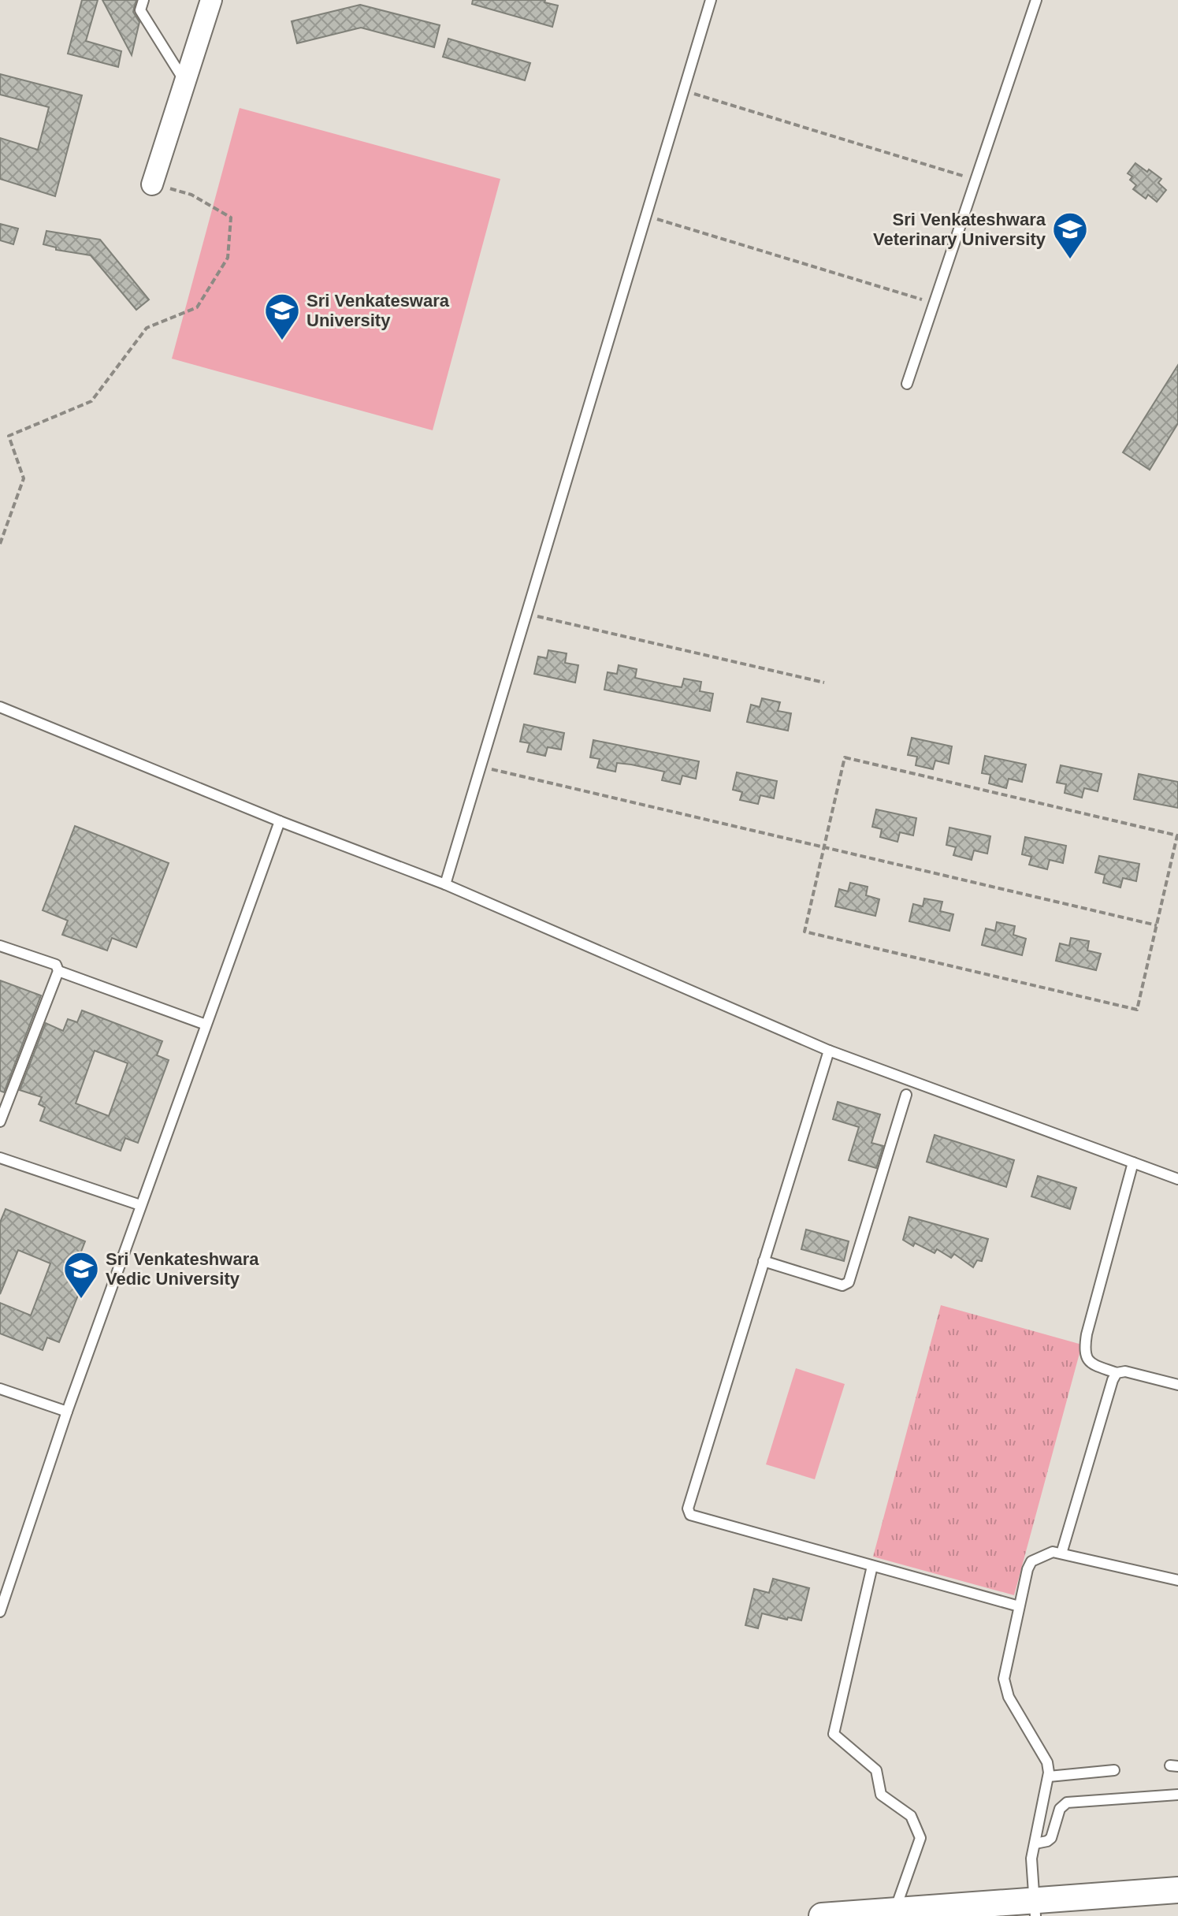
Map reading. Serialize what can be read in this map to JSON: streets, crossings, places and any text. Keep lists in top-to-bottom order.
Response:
{
  "places": {
    "school or university": ["Sri Venkateshwara Veterinary University", "Sri Venkateswara University", "Sri Venkateshwara Vedic University"]
  }
}
